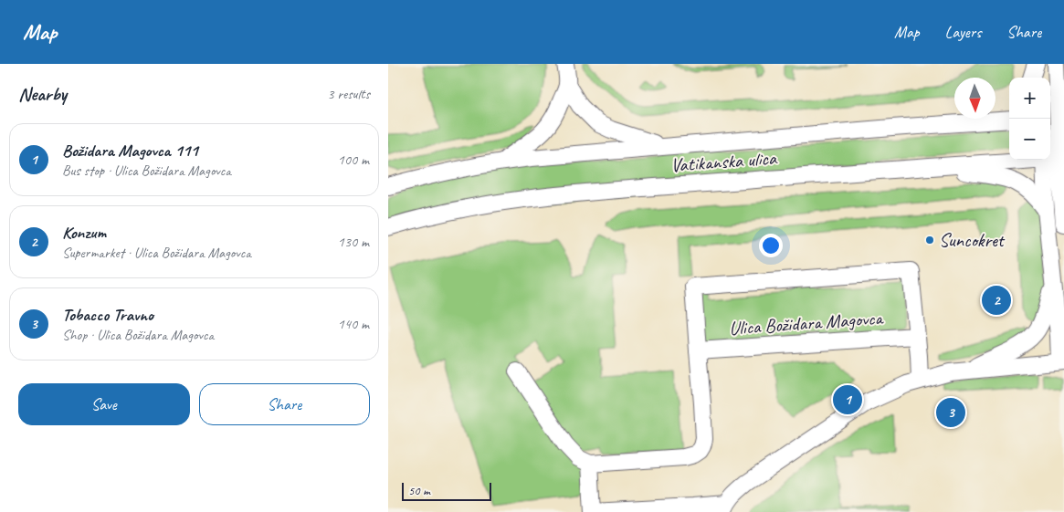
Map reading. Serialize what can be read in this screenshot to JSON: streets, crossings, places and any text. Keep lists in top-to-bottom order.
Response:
{
  "streets": {
    "street": ["Vatikanska ulica", "Ulica Božidara Magovca"]
  },
  "places": ["Suncokret"],
  "scale_bar": "50 m",
  "north": "bottom",
  "page": {
    "header": "Map",
    "nav": ["Map", "Layers", "Share"],
    "heading": ["Nearby", "3 results"],
    "map_buttons": ["+", "−"],
    "list": [
      {
        "mark": "1",
        "name": "Božidara Magovca 111",
        "note": "Bus stop · Ulica Božidara Magovca",
        "value": "100 m"
      },
      {
        "mark": "2",
        "name": "Konzum",
        "note": "Supermarket · Ulica Božidara Magovca",
        "value": "130 m"
      },
      {
        "mark": "3",
        "name": "Tobacco Travno",
        "note": "Shop · Ulica Božidara Magovca",
        "value": "140 m"
      }
    ],
    "pins": ["2", "1", "3"],
    "buttons": ["Save", "Share"],
    "scale": "50 m"
  }
}
